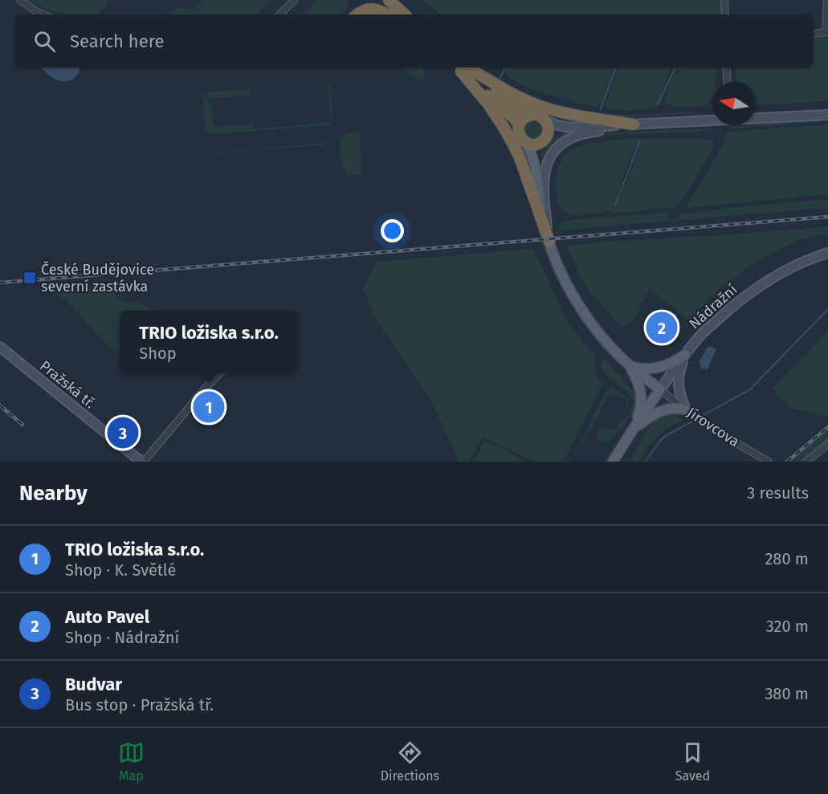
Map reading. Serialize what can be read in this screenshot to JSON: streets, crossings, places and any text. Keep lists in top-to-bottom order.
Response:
{
  "streets": {
    "main road": ["Nádražní", "Pražská tř."],
    "street": ["Jírovcova"]
  },
  "crossings": [
    ["Nádražní", "Jírovcova"]
  ],
  "places": {
    "transit": ["České Budějovice severní zastávka"]
  },
  "north": "left",
  "page": {
    "search": "Search here",
    "pins": ["2", "1", "3"],
    "popup": ["TRIO ložiska s.r.o.", "Shop"],
    "heading": ["Nearby", "3 results"],
    "list": [
      {
        "mark": "1",
        "name": "TRIO ložiska s.r.o.",
        "note": "Shop · K. Světlé",
        "value": "280 m"
      },
      {
        "mark": "2",
        "name": "Auto Pavel",
        "note": "Shop · Nádražní",
        "value": "320 m"
      },
      {
        "mark": "3",
        "name": "Budvar",
        "note": "Bus stop · Pražská tř.",
        "value": "380 m"
      }
    ],
    "nav": ["Map", "Directions", "Saved"]
  }
}
